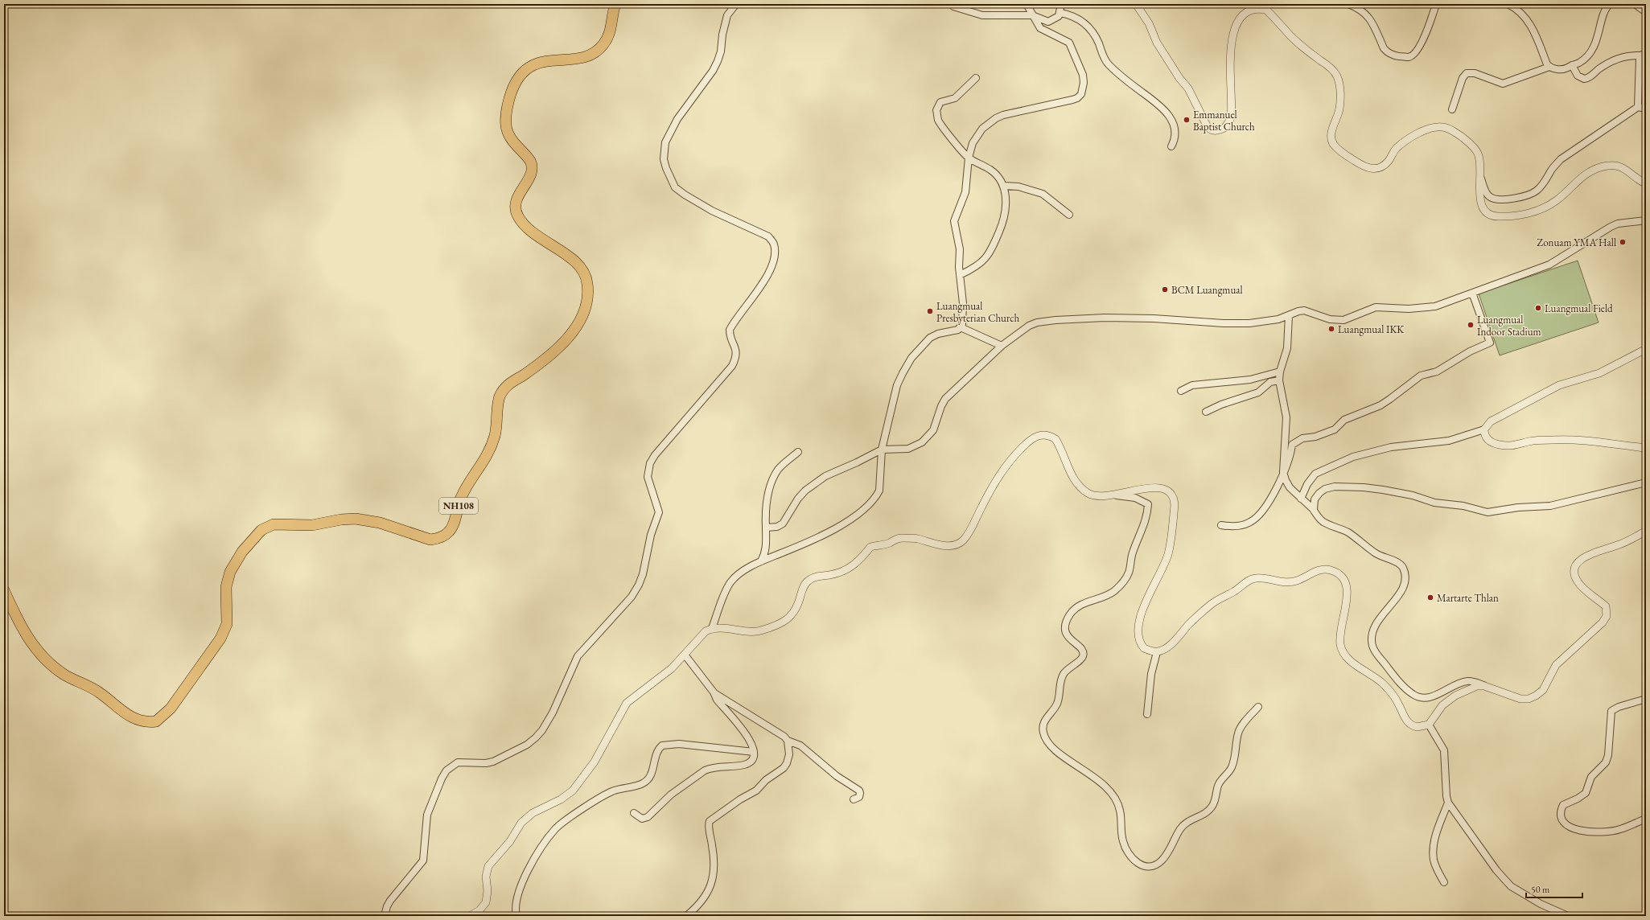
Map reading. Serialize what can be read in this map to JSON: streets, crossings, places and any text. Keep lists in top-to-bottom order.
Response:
{
  "streets": {
    "highway": ["NH108"]
  },
  "places": [
    "Emmanuel Baptist Church",
    "Zonuam YMA Hall",
    "BCM Luangmual",
    "Luangmual Field",
    "Luangmual Presbyterian Church",
    "Luangmual Indoor Stadium",
    "Luangmual IKK",
    "Martarte Thlan"
  ],
  "scale_bar": "50 m"
}
